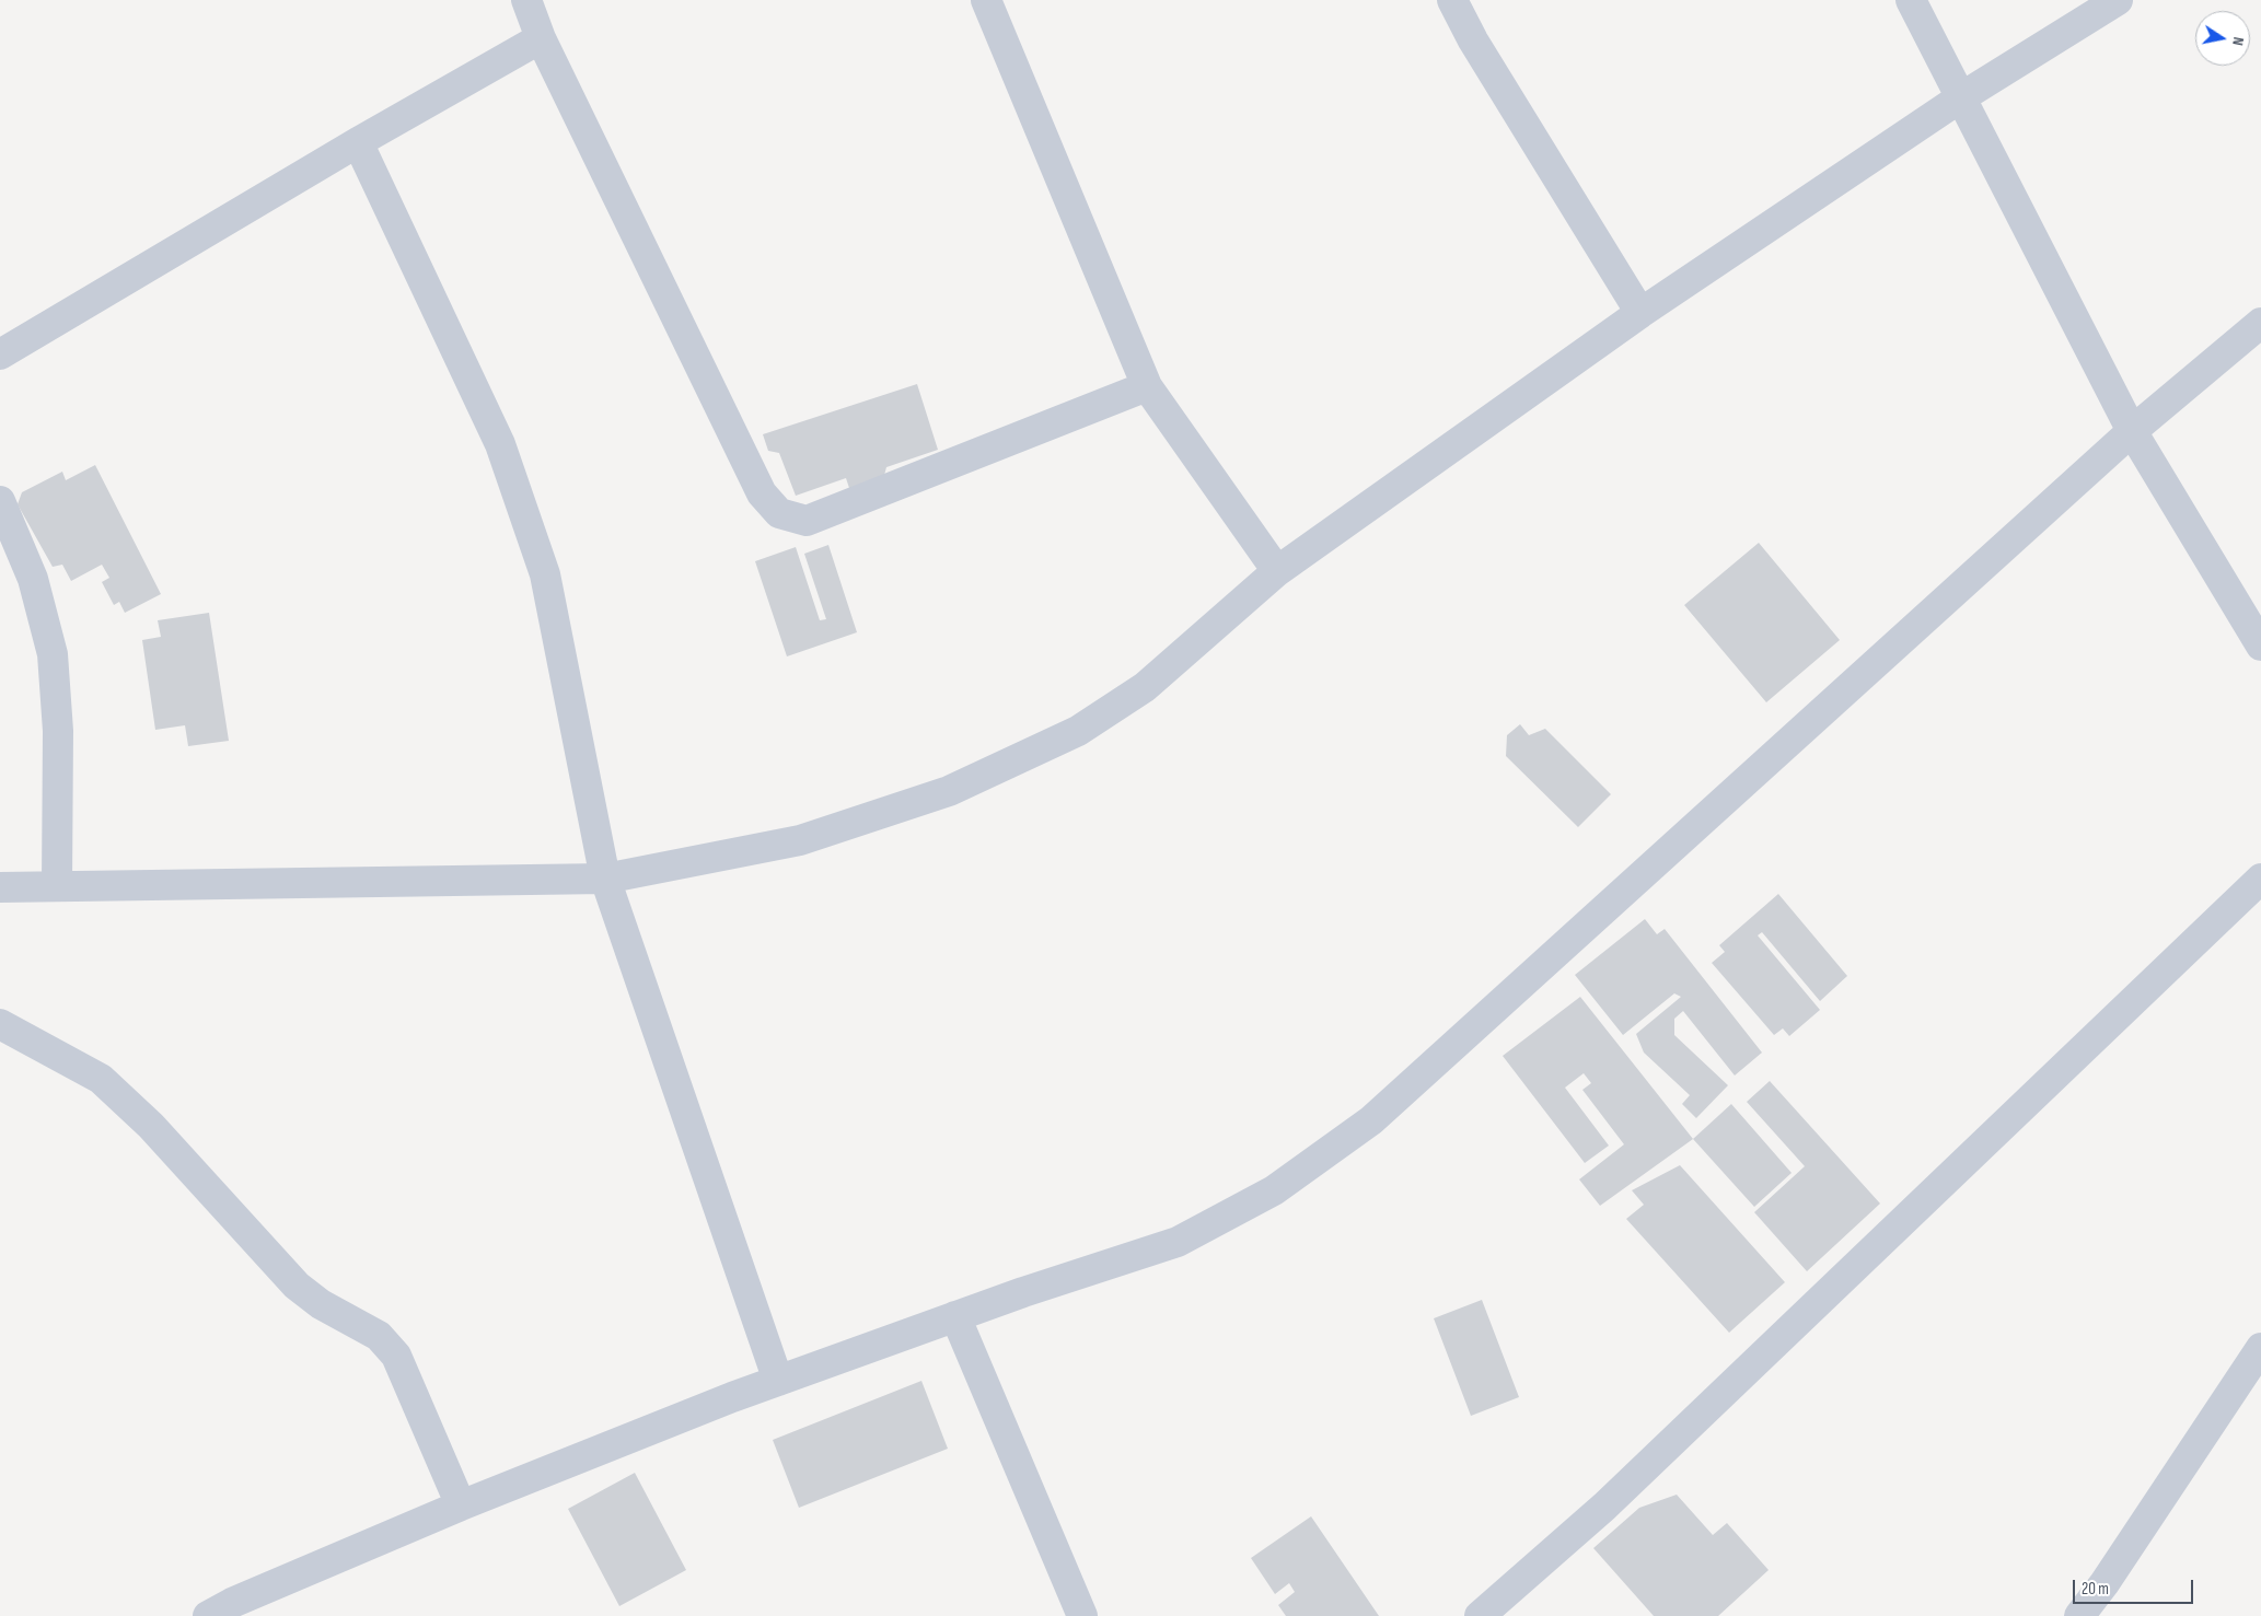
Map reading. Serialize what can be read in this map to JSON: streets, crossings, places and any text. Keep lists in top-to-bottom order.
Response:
{
  "scale_bar": "20 m",
  "north": "right"
}
